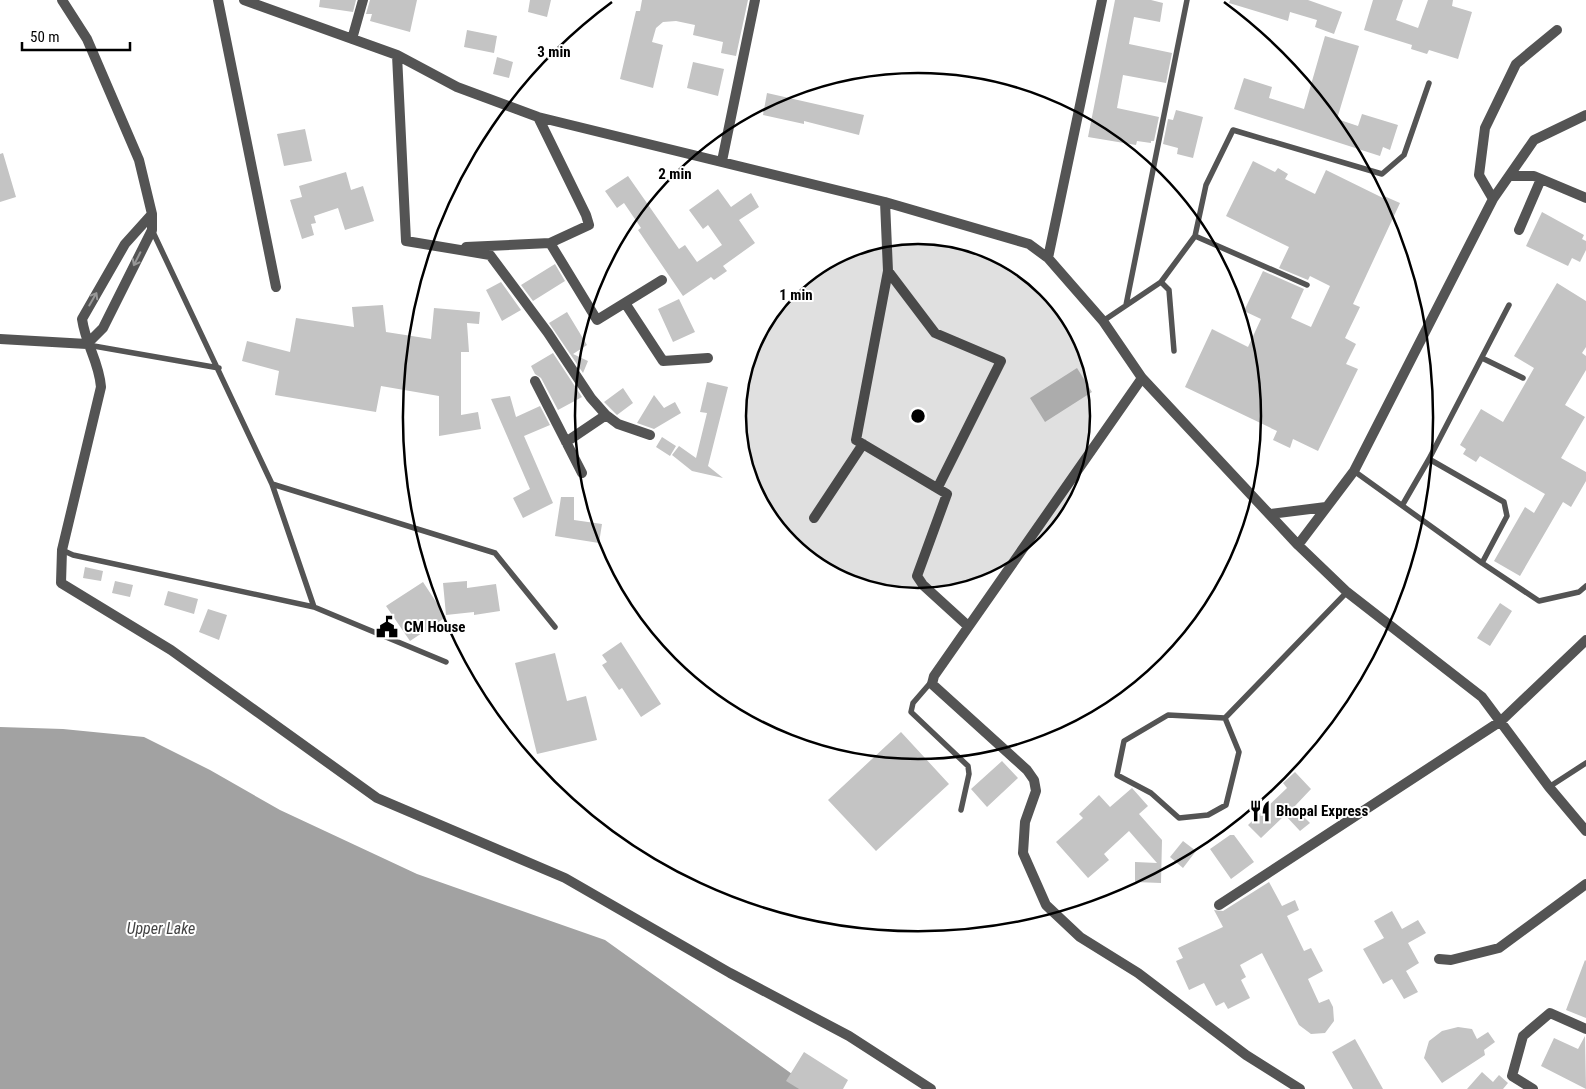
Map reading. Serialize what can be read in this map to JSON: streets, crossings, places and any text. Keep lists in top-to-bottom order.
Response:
{
  "water": ["Upper Lake"],
  "places": {
    "public building": ["CM House"],
    "restaurant": ["Bhopal Express"]
  },
  "scale_bar": "50 m",
  "rings": ["3 min", "2 min", "1 min"]
}
